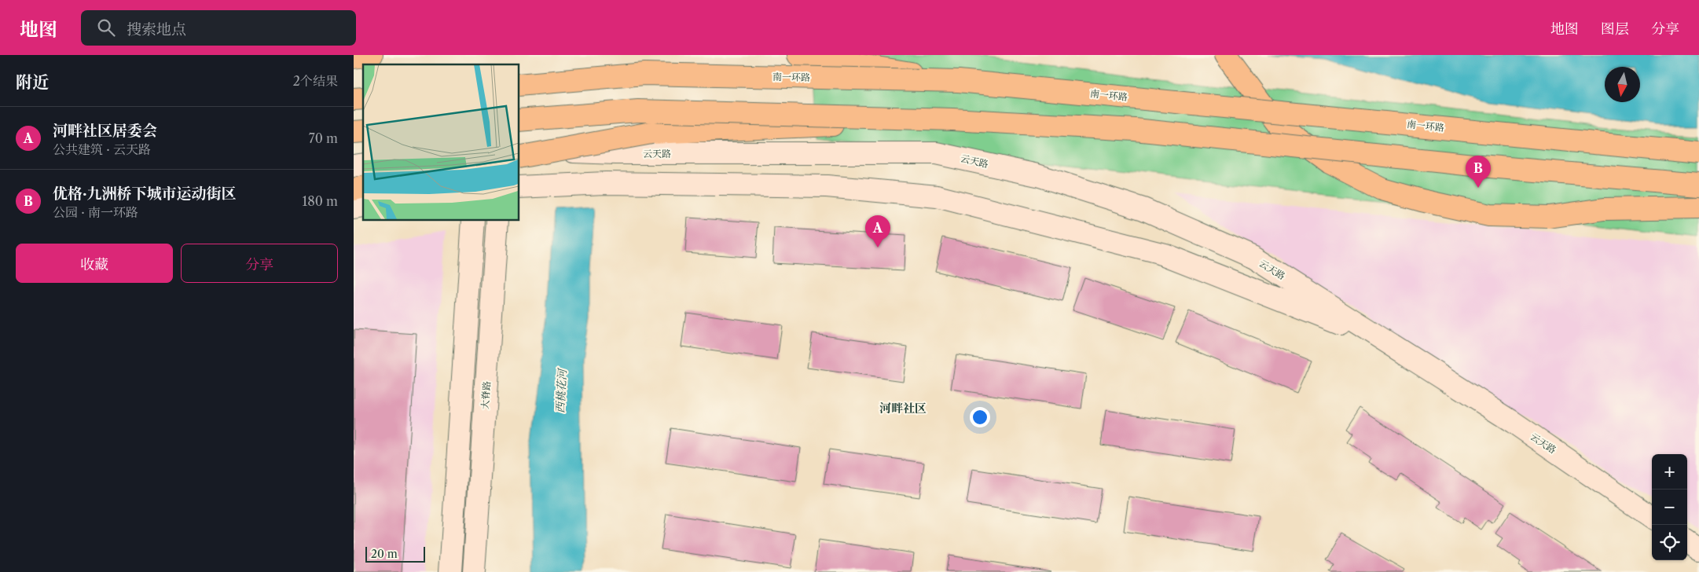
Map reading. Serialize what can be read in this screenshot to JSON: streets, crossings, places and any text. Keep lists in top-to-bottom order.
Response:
{
  "streets": {
    "highway": ["南一环路"],
    "main road": ["云天路", "大脊路"]
  },
  "districts": ["河畔社区"],
  "water": ["西桃花河"],
  "scale_bar": "20 m",
  "north": "bottom",
  "page": {
    "header": "地图",
    "search": "搜索地点",
    "nav": ["地图", "图层", "分享"],
    "heading": ["附近", "2个结果"],
    "list": [
      {
        "mark": "A",
        "name": "河畔社区居委会",
        "note": "公共建筑 · 云天路",
        "value": "70 m"
      },
      {
        "mark": "B",
        "name": "优格·九洲桥下城市运动街区",
        "note": "公园 · 南一环路",
        "value": "180 m"
      }
    ],
    "pins": ["B", "A"],
    "buttons": ["收藏", "分享"],
    "map_buttons": ["+", "−"],
    "scale": "20 m"
  }
}
